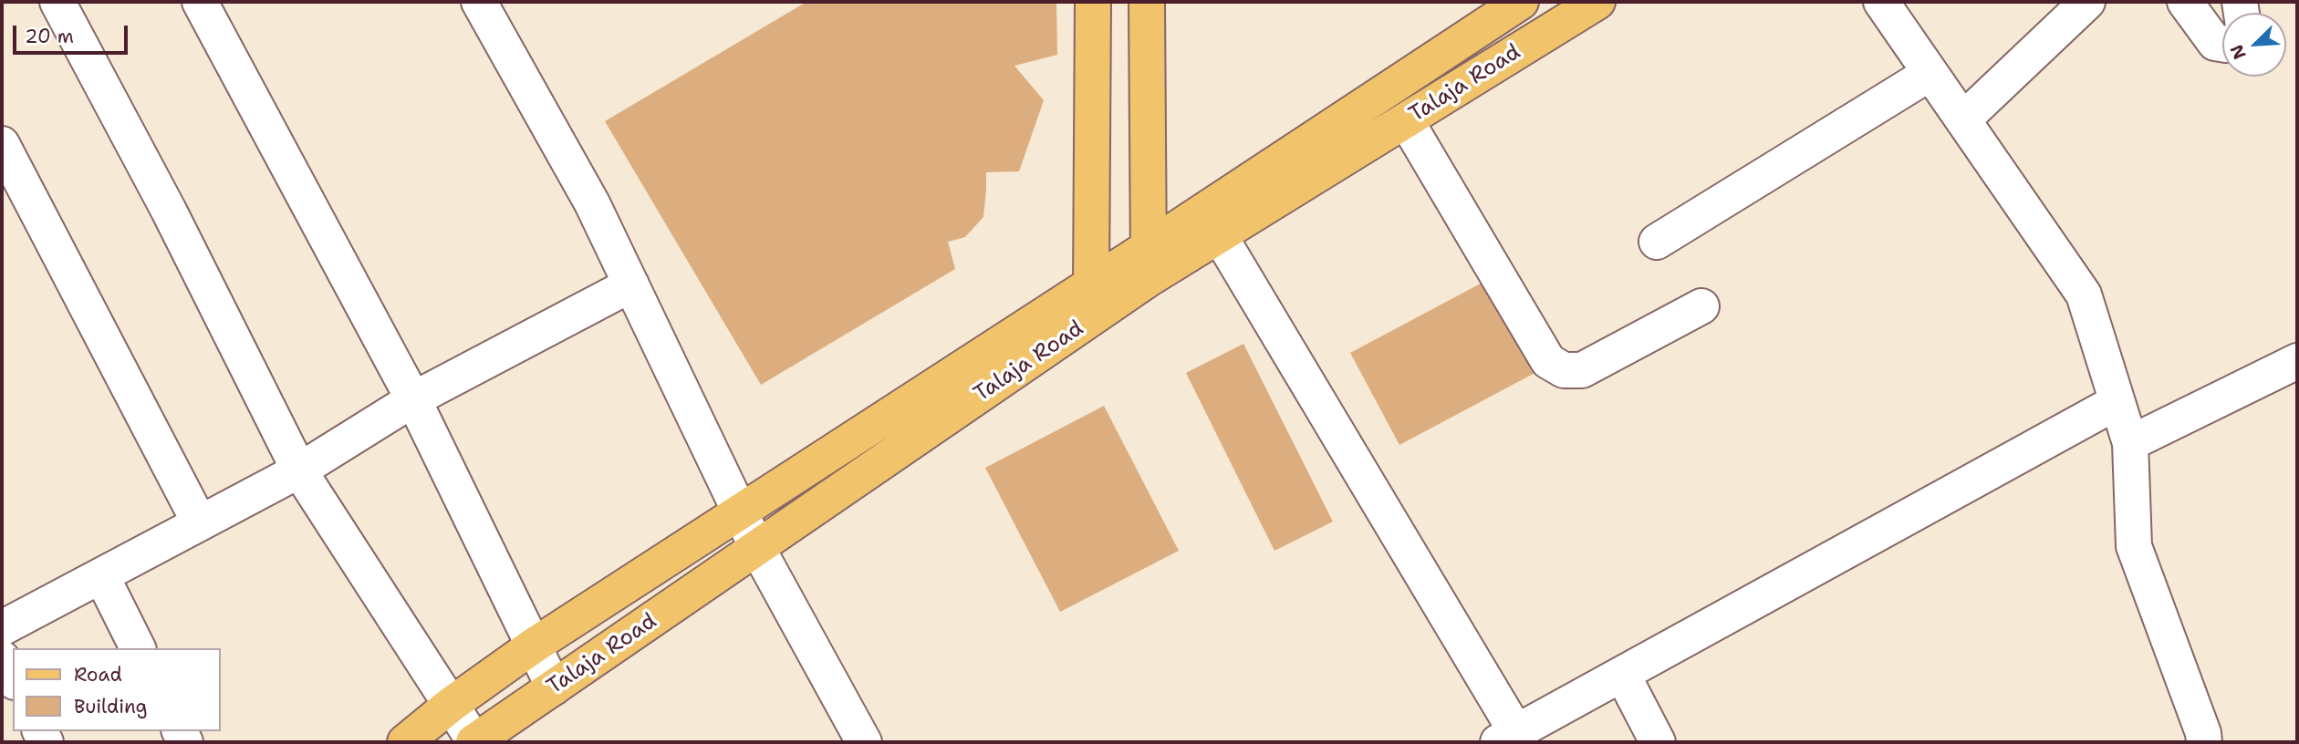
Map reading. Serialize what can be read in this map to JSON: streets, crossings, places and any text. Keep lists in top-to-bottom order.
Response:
{
  "streets": {
    "main road": ["Talaja Road"]
  },
  "legend": ["Road", "Building"],
  "scale_bar": "20 m",
  "north": "bottom left"
}
